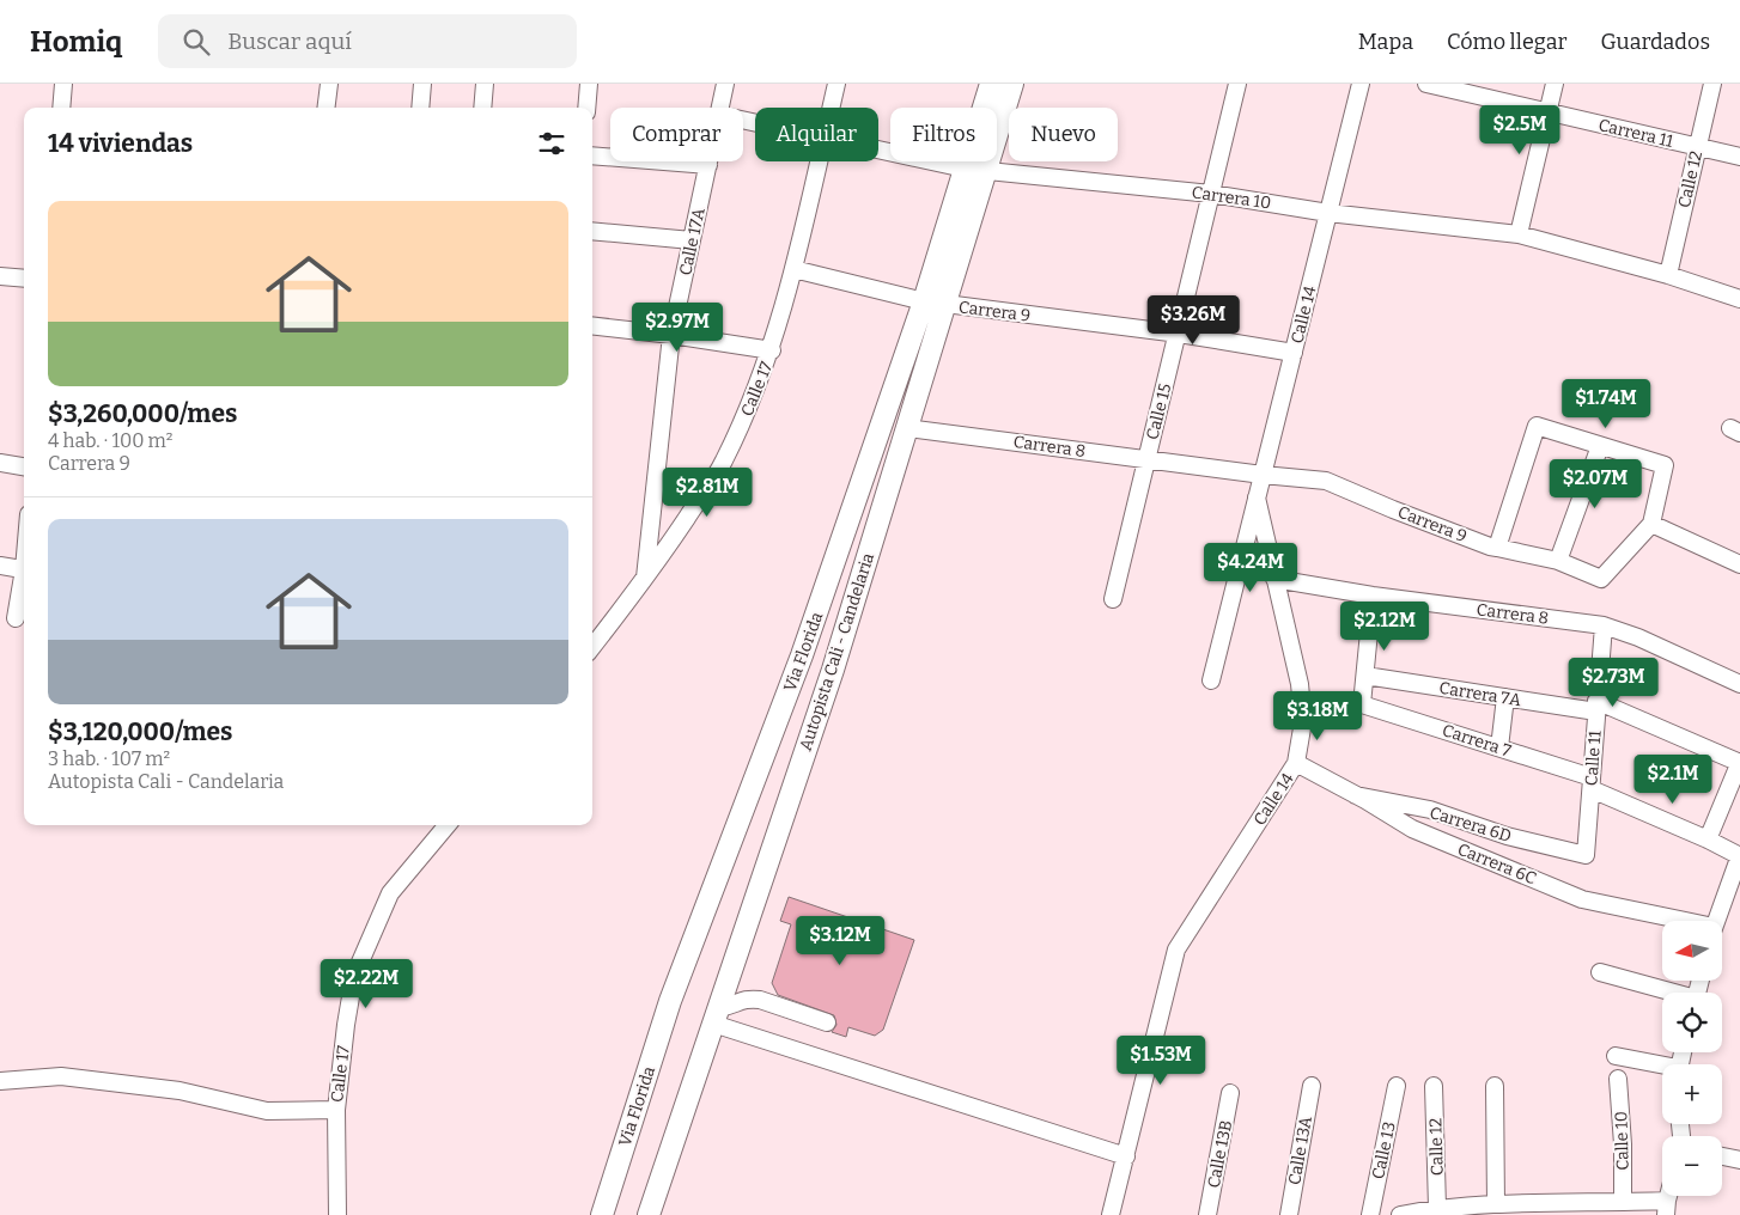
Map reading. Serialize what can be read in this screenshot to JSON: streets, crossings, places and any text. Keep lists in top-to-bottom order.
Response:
{
  "streets": {
    "main road": ["Via Florida", "Autopista Cali - Candelaria"],
    "street": [
      "Carrera 11",
      "Calle 12",
      "Carrera 10",
      "Calle 17A",
      "Carrera 9",
      "Calle 14",
      "Calle 17",
      "Calle 15",
      "Carrera 8",
      "Carrera 7A",
      "Carrera 7",
      "Calle 11",
      "Carrera 6D",
      "Carrera 6C",
      "Calle 10",
      "Calle 13A",
      "Calle 13",
      "Calle 13B"
    ]
  },
  "crossings": [
    ["Carrera 11", "Calle 12"],
    ["Calle 12", "Carrera 10"],
    ["Carrera 10", "Calle 14"],
    ["Carrera 10", "Calle 15"],
    ["Carrera 10", "Via Florida"],
    ["Carrera 10", "Autopista Cali - Candelaria"],
    ["Calle 17A", "Calle 17"],
    ["Carrera 9", "Calle 14"],
    ["Carrera 9", "Calle 15"],
    ["Carrera 9", "Carrera 8"],
    ["Carrera 9", "Autopista Cali - Candelaria"],
    ["Calle 14", "Carrera 8"],
    ["Calle 14", "Carrera 6C"],
    ["Calle 15", "Carrera 8"],
    ["Carrera 8", "Autopista Cali - Candelaria"],
    ["Carrera 8", "Calle 11"],
    ["Via Florida", "Autopista Cali - Candelaria"],
    ["Carrera 7A", "Carrera 7"],
    ["Carrera 7A", "Calle 11"],
    ["Carrera 7", "Calle 11"],
    ["Calle 11", "Carrera 6D"],
    ["Carrera 6D", "Carrera 6C"]
  ],
  "north": "left",
  "page": {
    "header": "Homiq",
    "search": "Buscar aquí",
    "nav": ["Mapa", "Cómo llegar", "Guardados"],
    "price": [
      "$2.5M",
      "$3.26M",
      "$2.97M",
      "$1.74M",
      "$2.07M",
      "$2.81M",
      "$4.24M",
      "$2.12M",
      "$2.73M",
      "$3.18M",
      "$2.1M",
      "$3.12M",
      "$2.22M",
      "$1.53M"
    ],
    "chip": [
      "Comprar",
      "Alquilar",
      "Filtros",
      "Nuevo"
    ],
    "heading": "14 viviendas",
    "list": [
      {
        "name": "$3,260,000/mes",
        "note": "4 hab. · 100 m² · Carrera 9"
      },
      {
        "name": "$3,120,000/mes",
        "note": "3 hab. · 107 m² · Autopista Cali - Candelaria"
      }
    ],
    "map_buttons": ["+", "−"]
  }
}
